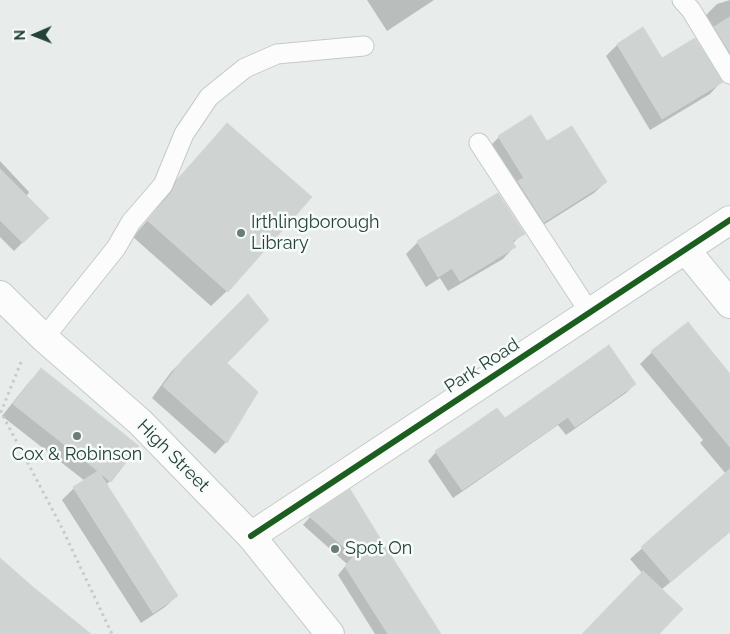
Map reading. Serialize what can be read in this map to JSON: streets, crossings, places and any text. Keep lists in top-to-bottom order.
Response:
{
  "streets": {
    "street": ["Park Road", "High Street"]
  },
  "crossings": [
    ["Park Road", "High Street"]
  ],
  "places": ["Irthlingborough Library", "Cox & Robinson", "Spot On"],
  "north": "left"
}
